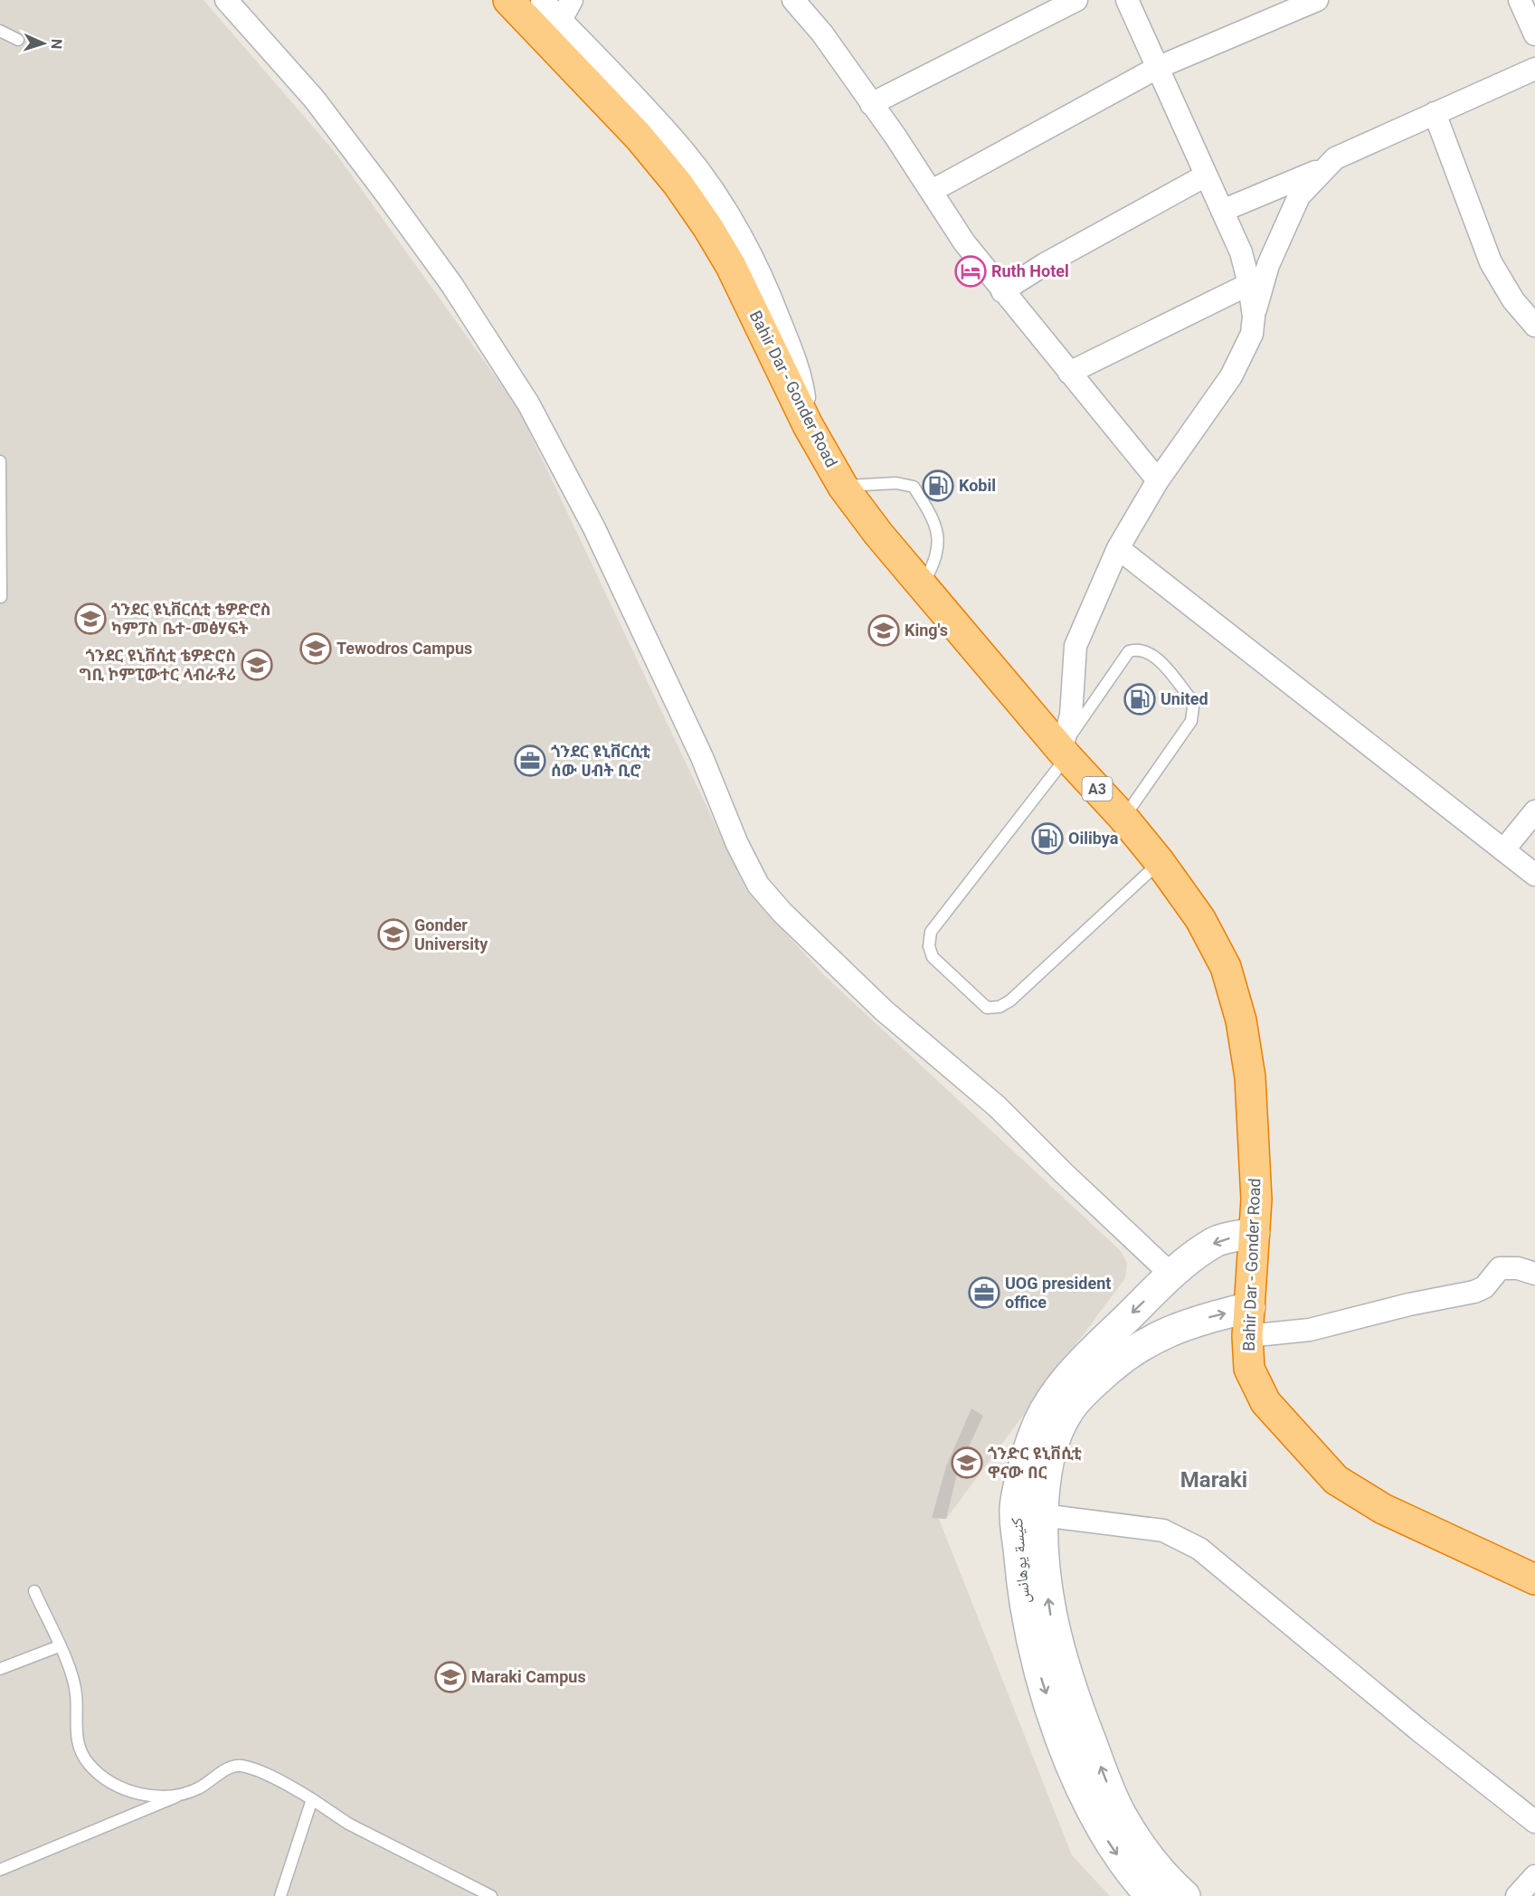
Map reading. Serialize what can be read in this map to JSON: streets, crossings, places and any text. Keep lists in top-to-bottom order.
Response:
{
  "streets": {
    "highway": ["Bahir Dar - Gonder Road", "A3"],
    "street": ["كنيسة يوهانس"]
  },
  "crossings": [
    ["Bahir Dar - Gonder Road", "كنيسة يوهانس"]
  ],
  "districts": ["Maraki"],
  "places": {
    "hotel": ["Ruth Hotel"],
    "fuel station": ["Kobil", "United", "Oilibya"],
    "school or university": [
      "ጎንደር ዩኒቨርሲቲ ቴዎድሮስ ካምፓስ ቤተ-መፅሃፍት",
      "King's",
      "Tewodros Campus",
      "ጎንደር ዩኒቨሲቲ ቴዎድሮስ ግቢ ኮምፒውተር ላብራቶሪ",
      "Gonder University",
      "ጎንድር ዩኒቨሲቲ ዋናው በር",
      "Maraki Campus"
    ],
    "office": ["ጎንደር ዩኒቨርሲቲ ሰው ሀብት ቢሮ", "UOG president office"]
  },
  "north": "right"
}
